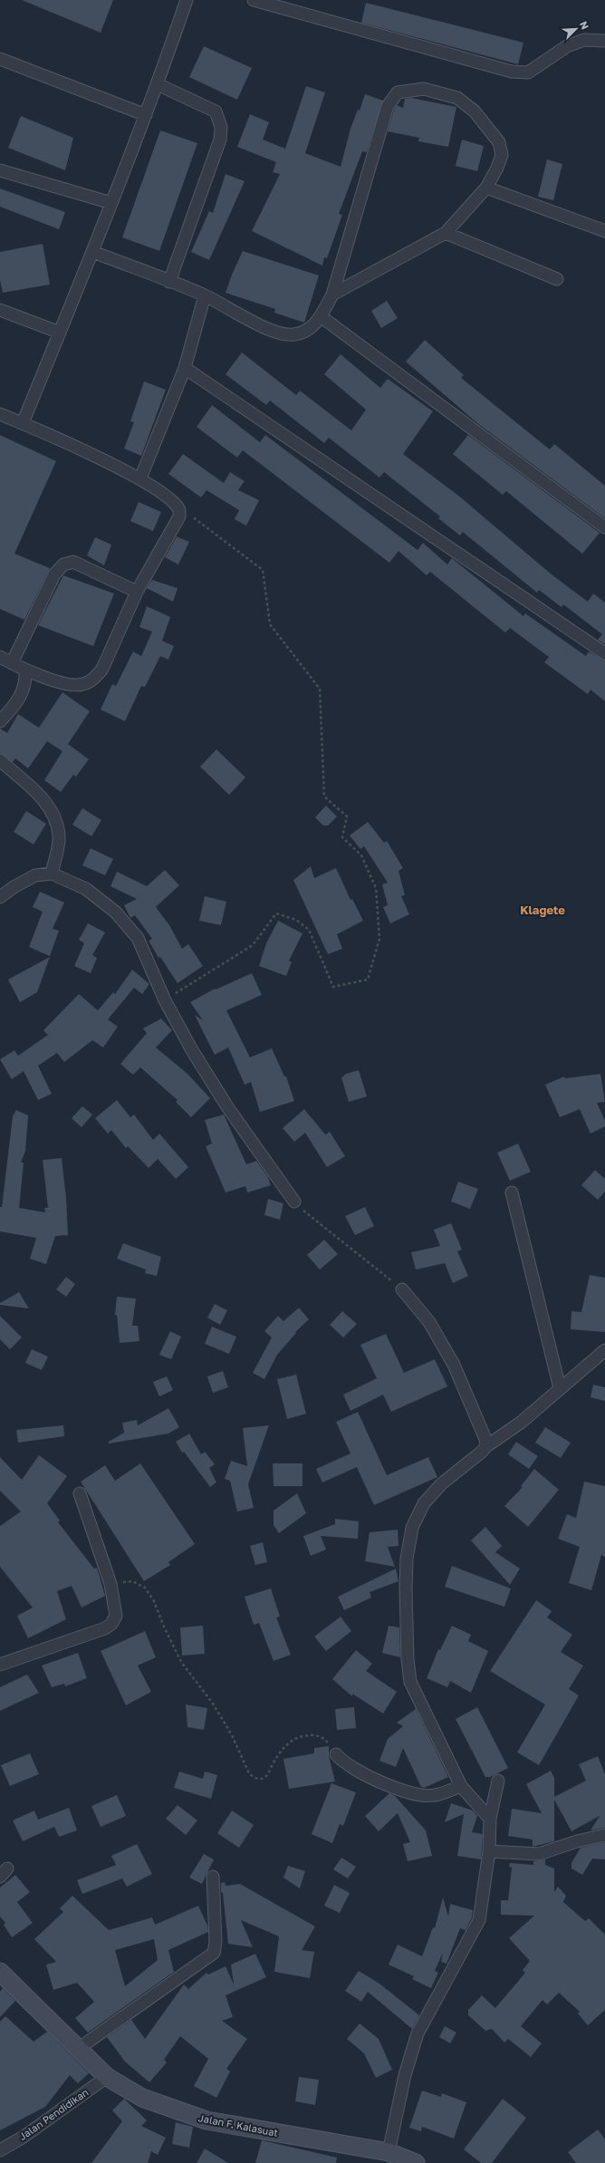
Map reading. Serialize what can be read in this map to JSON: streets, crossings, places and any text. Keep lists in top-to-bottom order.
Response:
{
  "streets": {
    "street": ["Jalan Pendidikan", "Jalan F. Kalasuat"]
  },
  "crossings": [
    ["Jalan Pendidikan", "Jalan F. Kalasuat"]
  ],
  "districts": ["Klagete"],
  "north": "top right"
}
